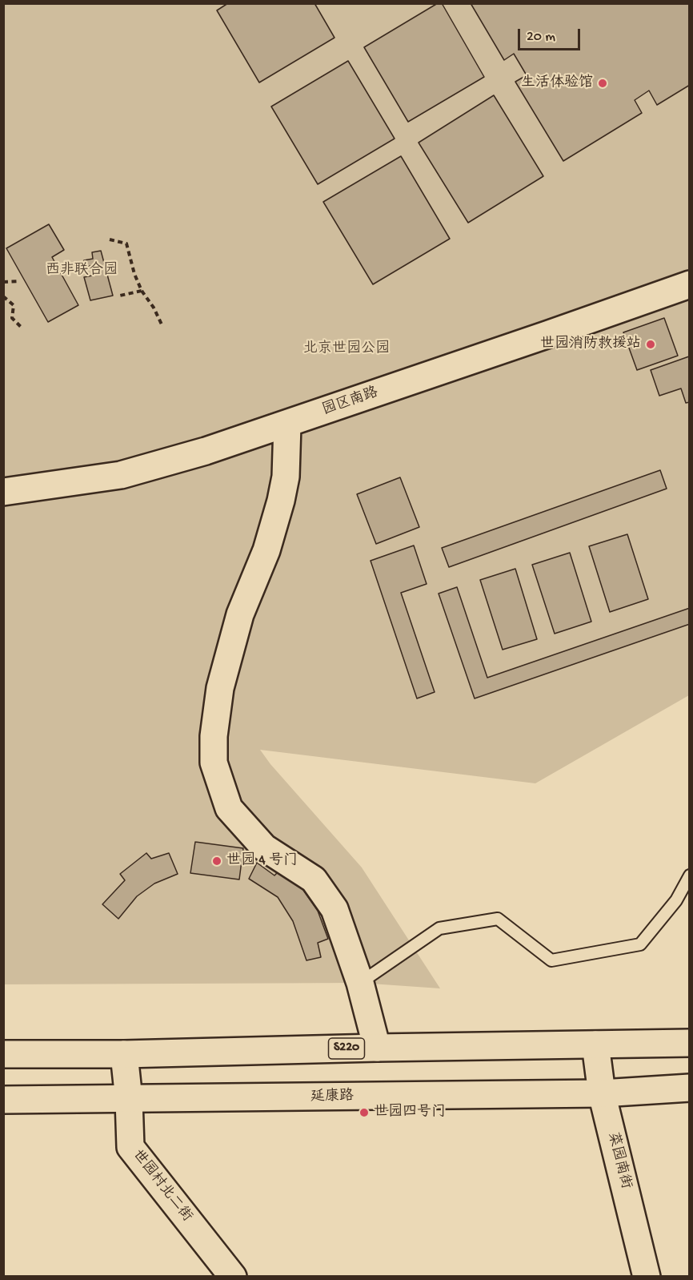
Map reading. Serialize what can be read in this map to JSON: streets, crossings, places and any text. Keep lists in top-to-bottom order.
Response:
{
  "streets": {
    "street": [
      "园区南路",
      "S220",
      "延康路",
      "菜园南街",
      "世园村北二街"
    ]
  },
  "crossings": [
    ["S220", "菜园南街"],
    ["S220", "世园村北二街"],
    ["延康路", "菜园南街"],
    ["延康路", "世园村北二街"]
  ],
  "parks": ["西非联合园", "北京世园公园"],
  "places": [
    "生活体验馆",
    "世园消防救援站",
    "世园 4 号门",
    "世园四号门"
  ],
  "scale_bar": "20 m"
}
